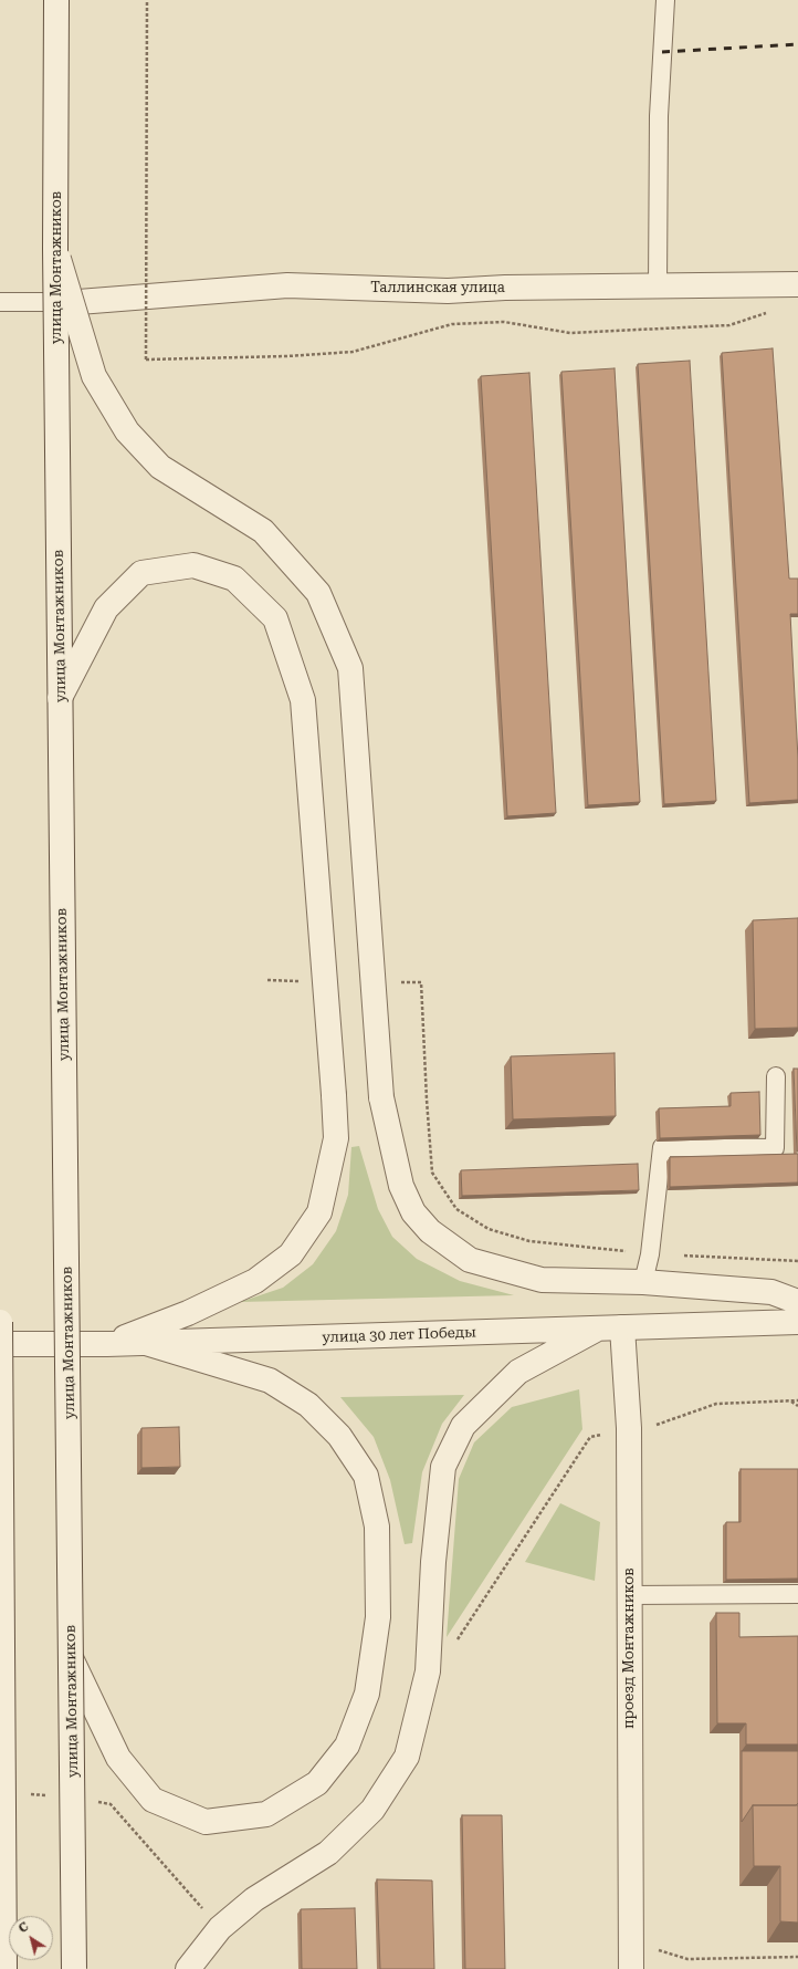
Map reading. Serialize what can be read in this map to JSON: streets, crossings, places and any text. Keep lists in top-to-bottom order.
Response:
{
  "streets": {
    "street": [
      "улица Монтажников",
      "Таллинская улица",
      "улица 30 лет Победы",
      "проезд Монтажников"
    ]
  },
  "crossings": [
    ["улица 30 лет Победы", "проезд Монтажников"]
  ],
  "north": "top left"
}
